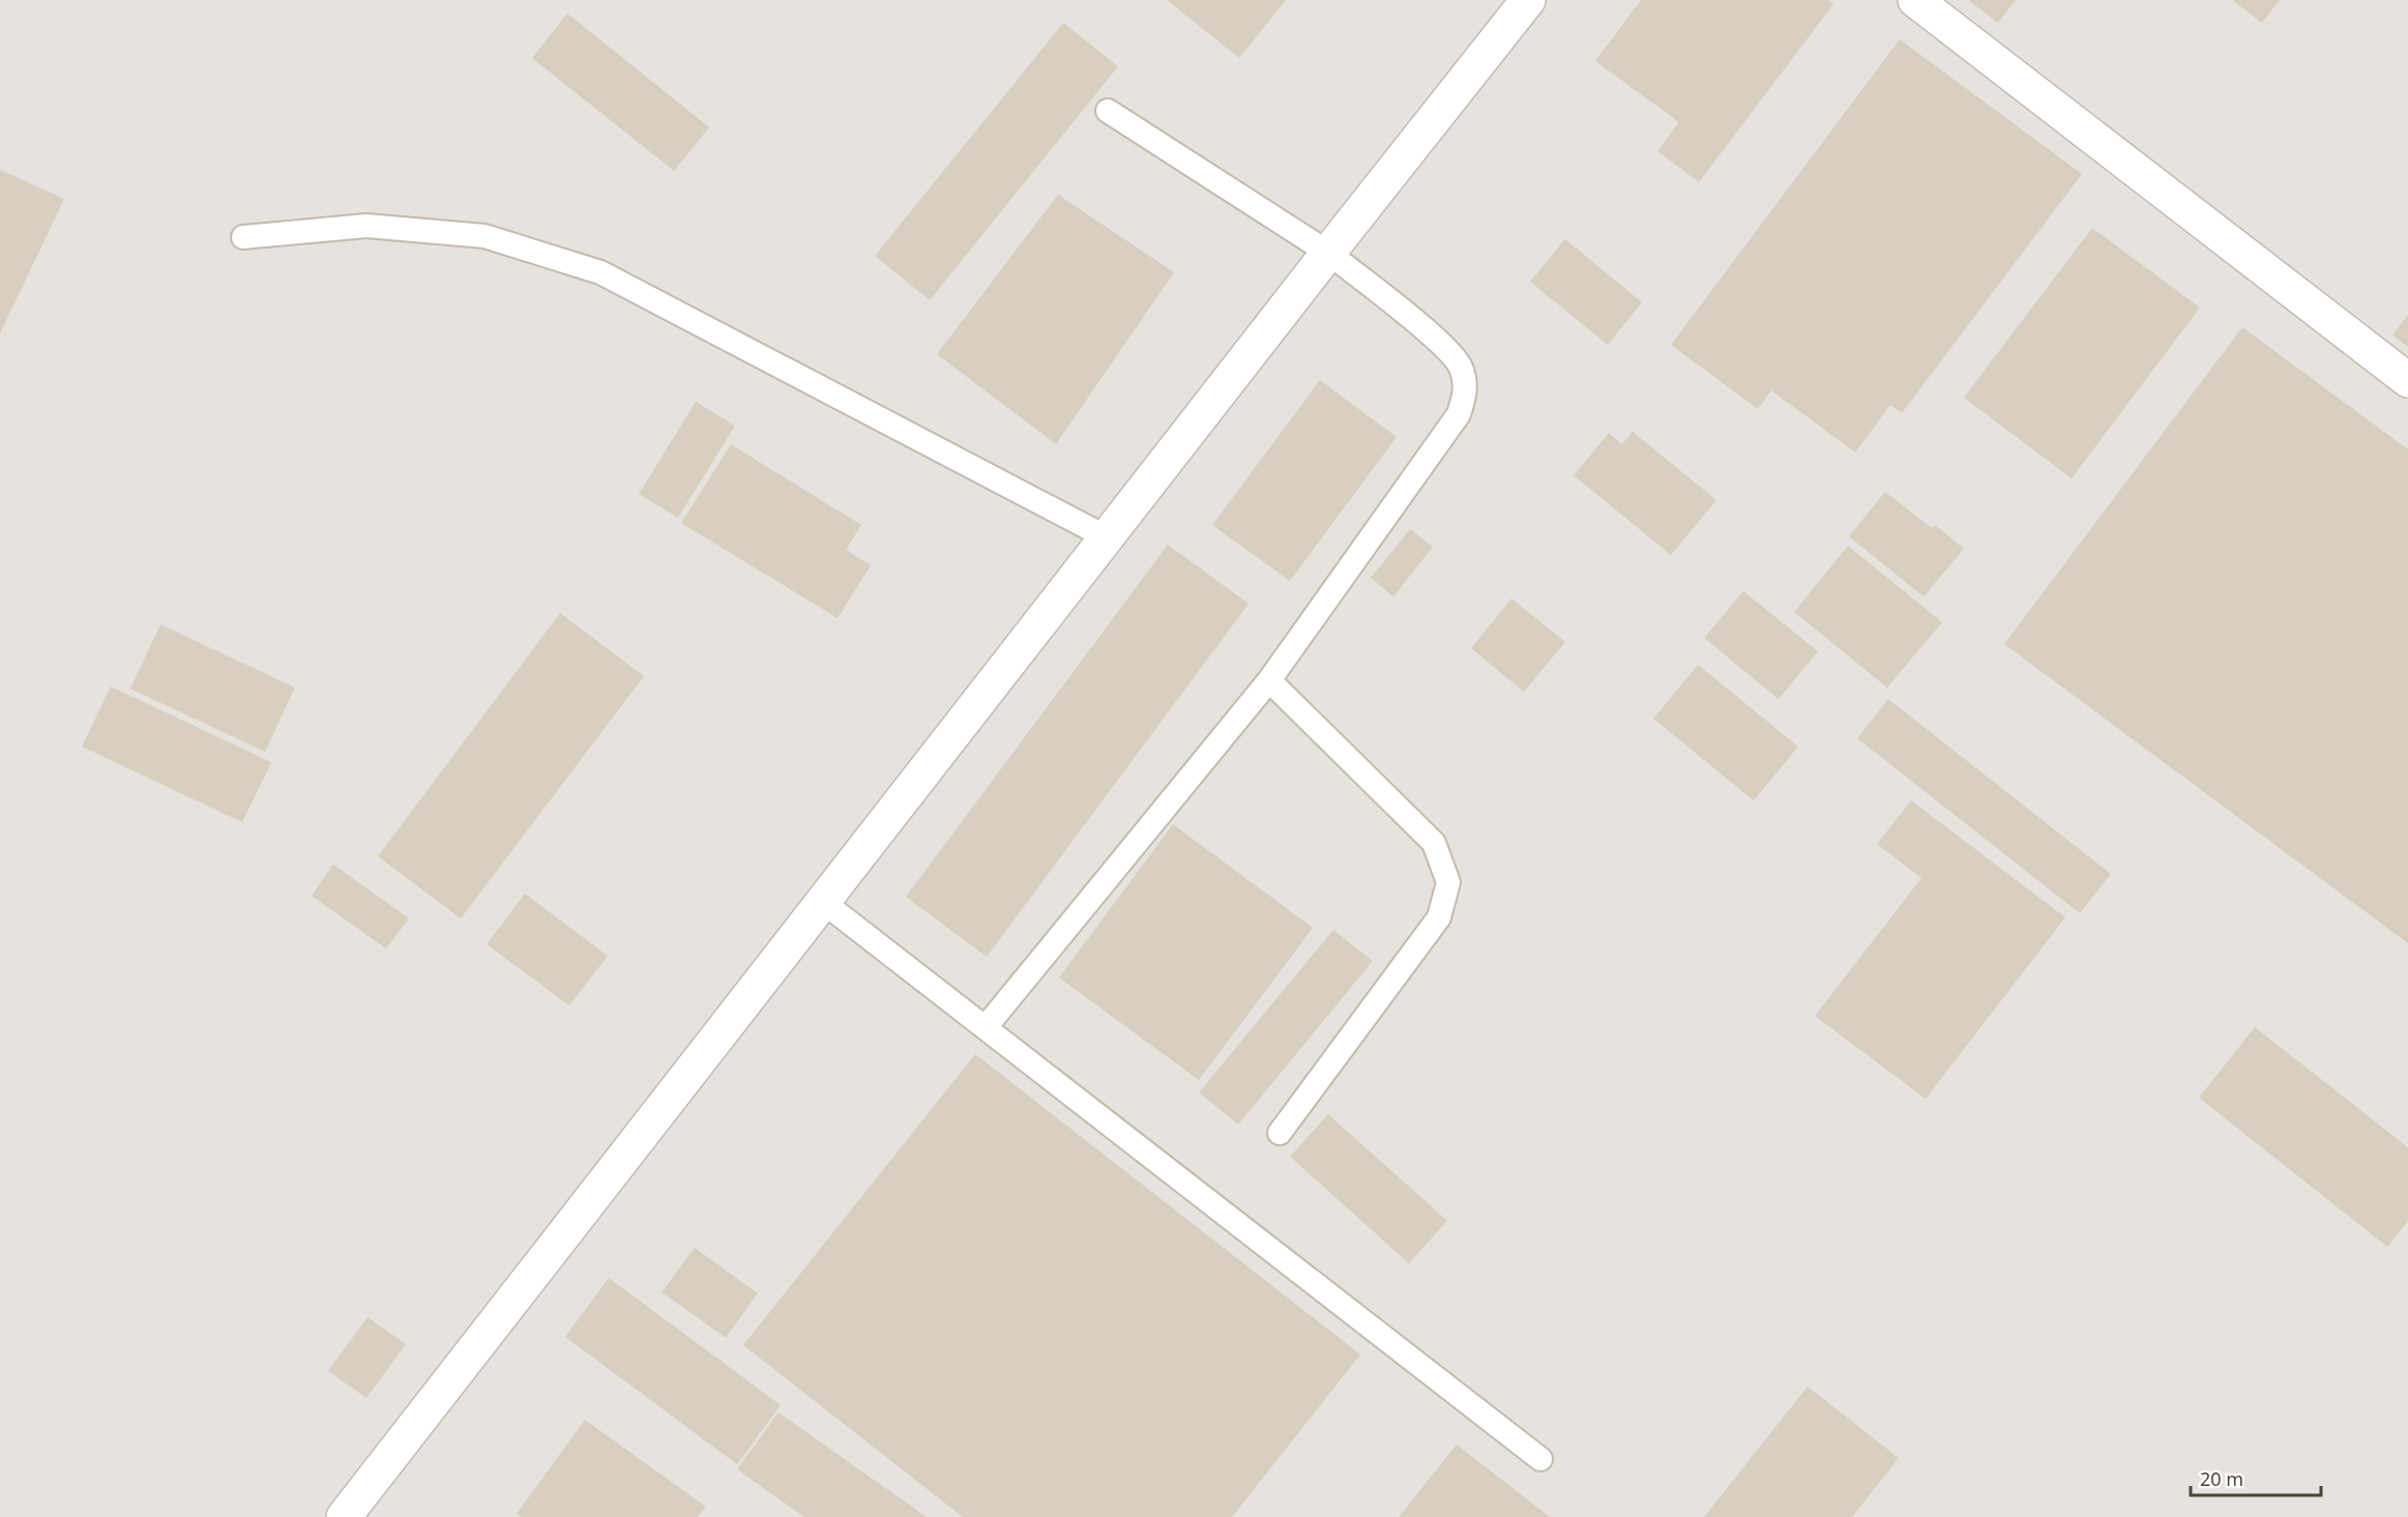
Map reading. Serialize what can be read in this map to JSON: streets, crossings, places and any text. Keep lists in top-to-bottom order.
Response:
{
  "scale_bar": "20 m"
}
